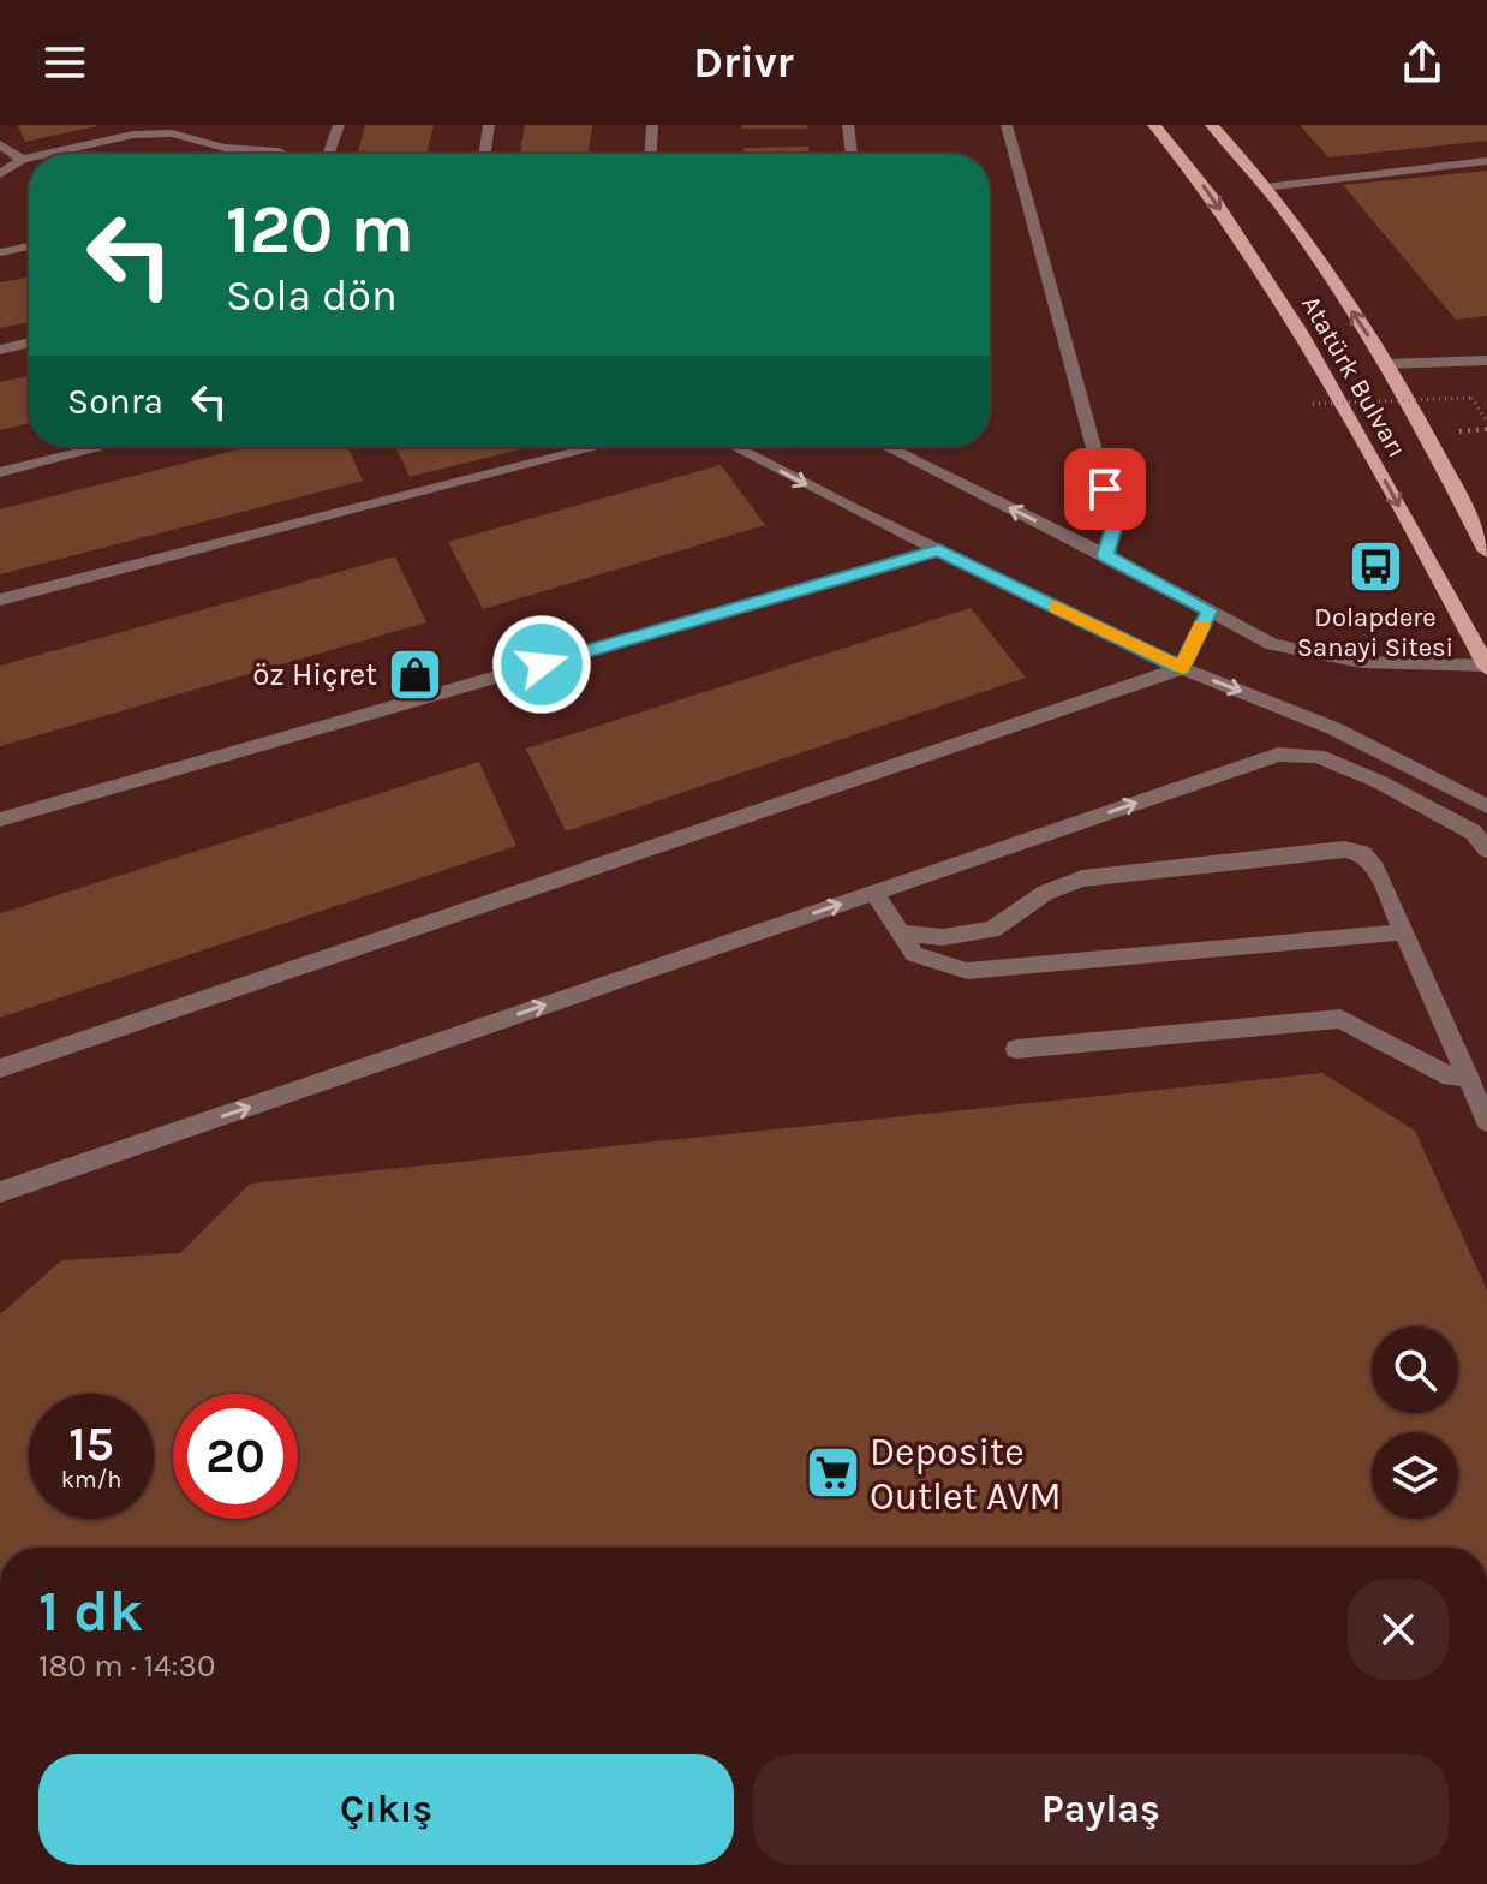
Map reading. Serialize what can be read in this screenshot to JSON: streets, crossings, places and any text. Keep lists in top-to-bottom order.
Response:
{
  "streets": {
    "main road": ["Atatürk Bulvarı"]
  },
  "places": {
    "bus stop": ["Dolapdere Sanayi Sitesi"],
    "shop": ["öz Hiçret"],
    "supermarket": ["Deposite Outlet AVM"]
  },
  "page": {
    "header": "Drivr",
    "turn": ["120 m", "Sola dön"],
    "then": "Sonra",
    "speed": "15 km/h",
    "limit": "20",
    "heading": ["1 dk", "180 m · 14:30"],
    "buttons": ["Çıkış", "Paylaş"]
  }
}
